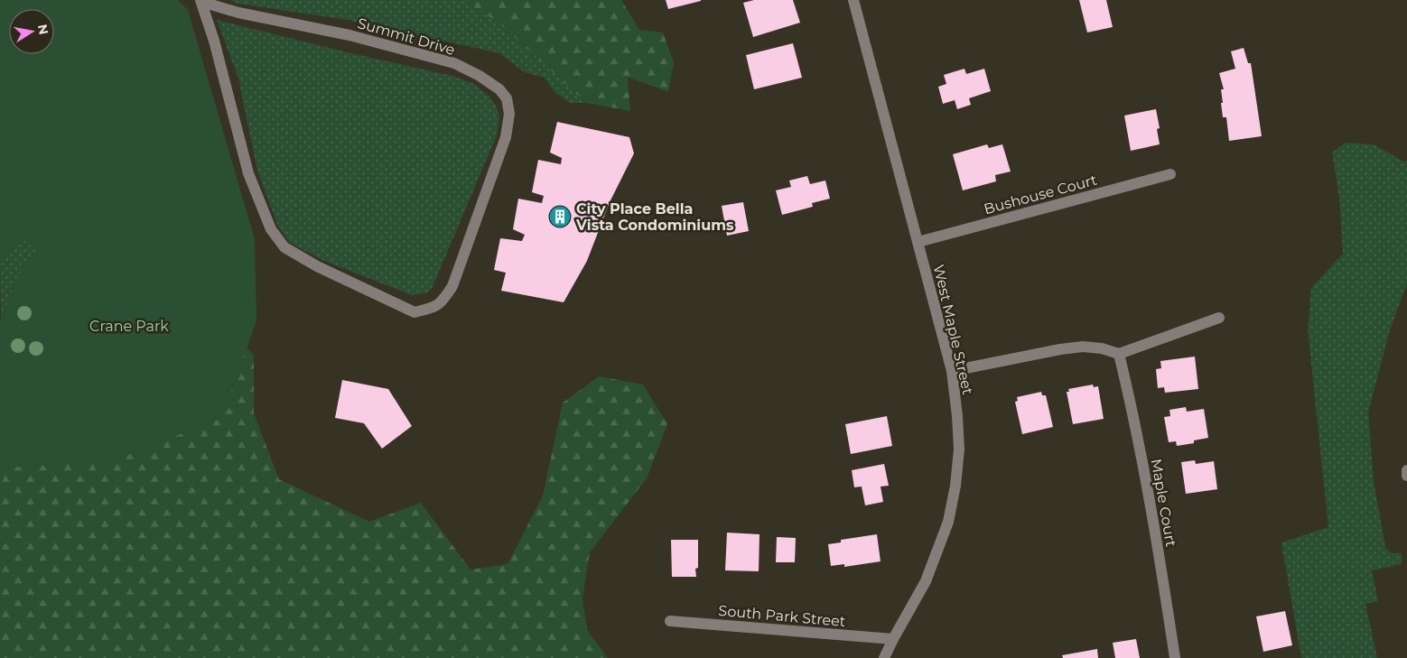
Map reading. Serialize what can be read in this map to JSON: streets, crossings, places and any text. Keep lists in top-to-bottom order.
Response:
{
  "streets": {
    "street": [
      "Summit Drive",
      "Bushouse Court",
      "West Maple Street",
      "Maple Court",
      "South Park Street"
    ]
  },
  "crossings": [
    ["Bushouse Court", "West Maple Street"],
    ["West Maple Street", "South Park Street"]
  ],
  "parks": ["Crane Park"],
  "places": {
    "building": ["City Place Bella Vista Condominiums"]
  },
  "north": "right"
}
